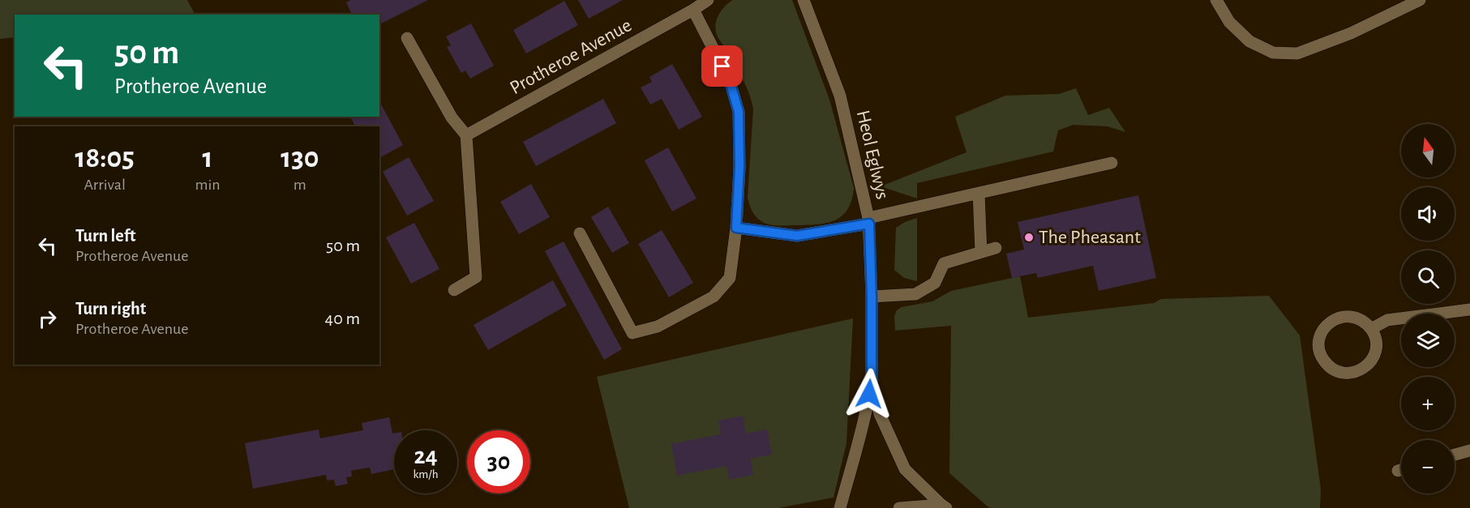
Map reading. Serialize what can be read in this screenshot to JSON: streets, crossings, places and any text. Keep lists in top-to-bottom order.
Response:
{
  "streets": {
    "street": ["Protheroe Avenue", "Heol Eglwys"]
  },
  "places": ["The Pheasant"],
  "north": "top",
  "page": {
    "turn": ["50 m", "Protheroe Avenue"],
    "map_buttons": ["+", "−"],
    "eta": [
      "18:05",
      "Arrival",
      "1",
      "min",
      "130",
      "m"
    ],
    "list": [
      {
        "name": "Turn left",
        "note": "Protheroe Avenue",
        "value": "50 m"
      },
      {
        "name": "Turn right",
        "note": "Protheroe Avenue",
        "value": "40 m"
      }
    ],
    "speed": "24 km/h",
    "limit": "30"
  }
}
